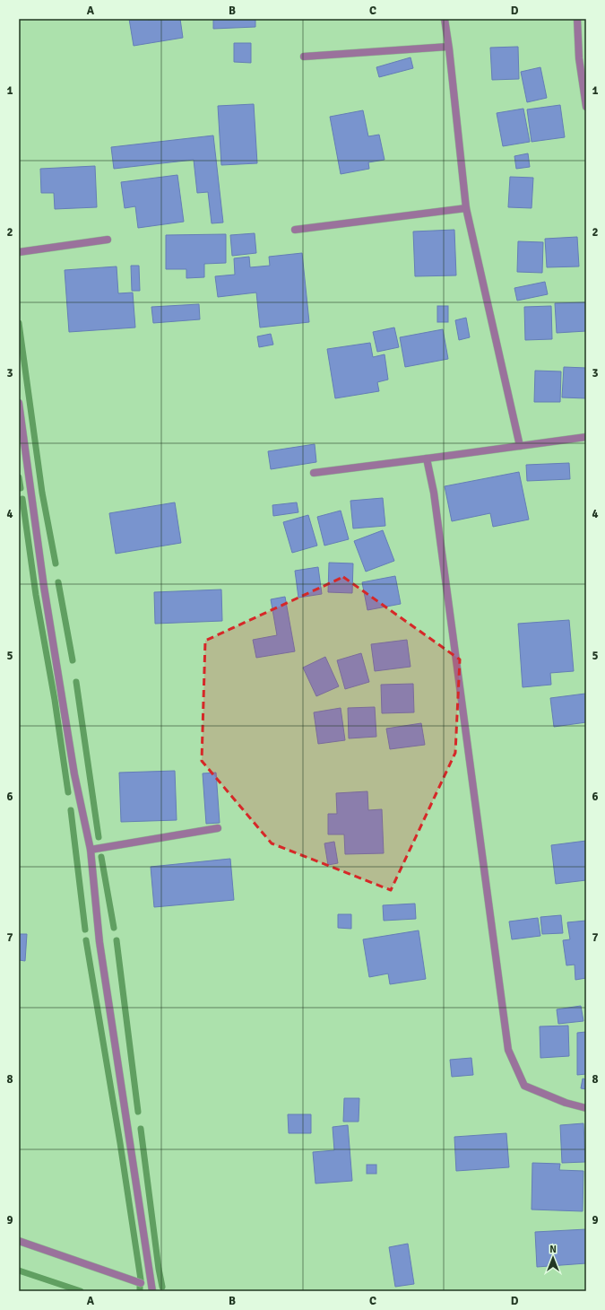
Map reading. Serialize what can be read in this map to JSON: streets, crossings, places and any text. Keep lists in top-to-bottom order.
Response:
{
  "north": "top",
  "grid": {
    "columns": [
      "A",
      "B",
      "C",
      "D"
    ],
    "rows": [
      "1",
      "2",
      "3",
      "4",
      "5",
      "6",
      "7",
      "8",
      "9"
    ]
  }
}
